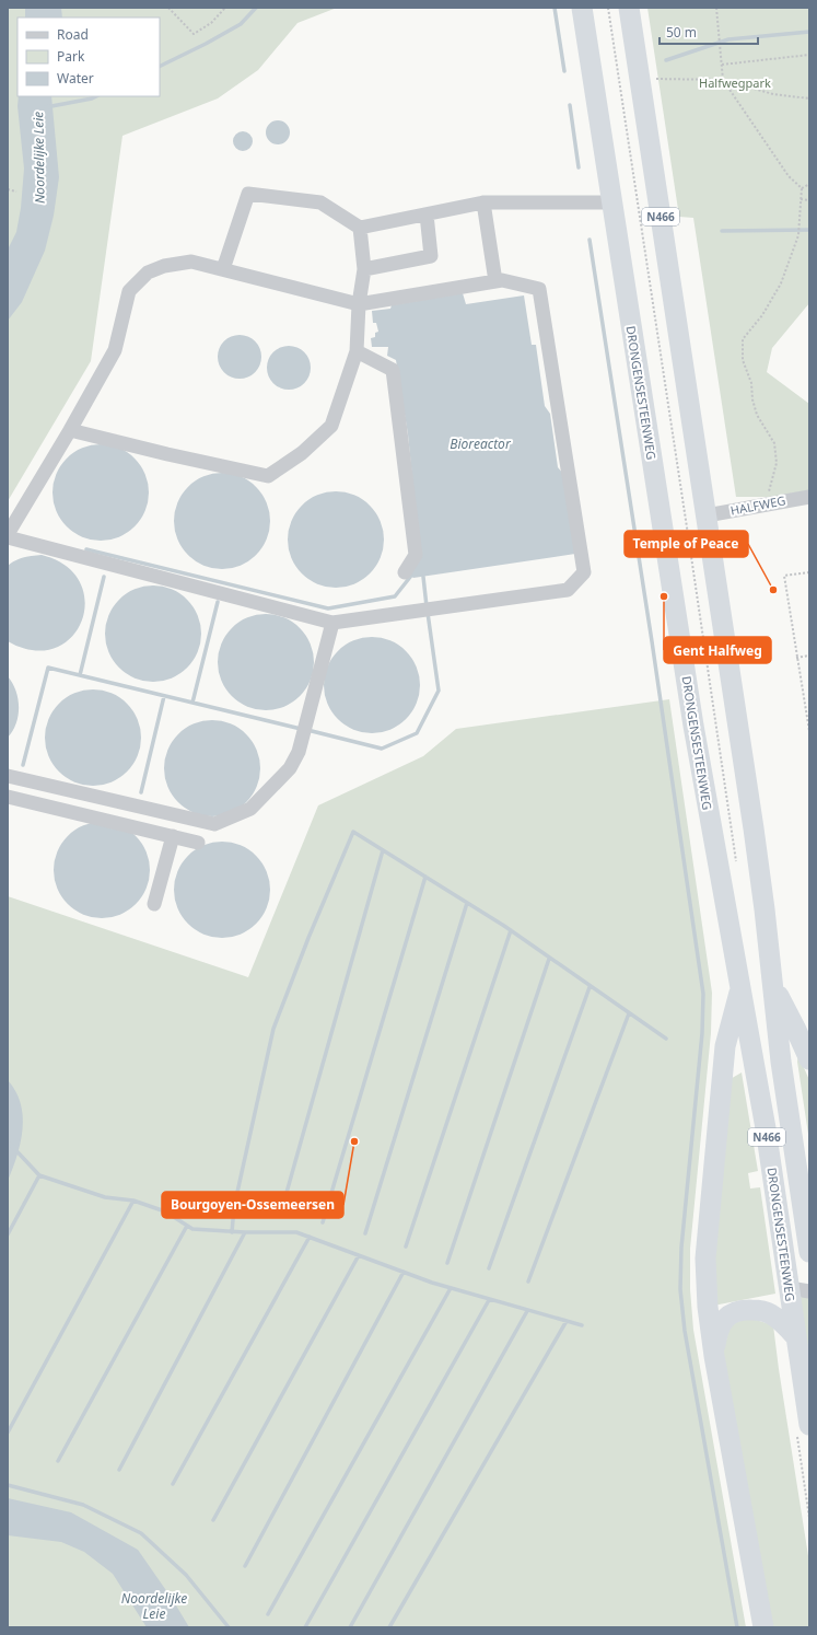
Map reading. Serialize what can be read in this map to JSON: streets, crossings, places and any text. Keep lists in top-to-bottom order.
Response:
{
  "streets": {
    "highway": ["N466", "DRONGENSESTEENWEG"],
    "street": ["HALFWEG"]
  },
  "crossings": [
    ["DRONGENSESTEENWEG", "HALFWEG"]
  ],
  "water": ["Noordelijke Leie", "Bioreactor"],
  "parks": ["Halfwegpark"],
  "places": ["Temple of Peace", "Gent Halfweg", "Bourgoyen-Ossemeersen"],
  "legend": ["Road", "Park", "Water"],
  "scale_bar": "50 m"
}
